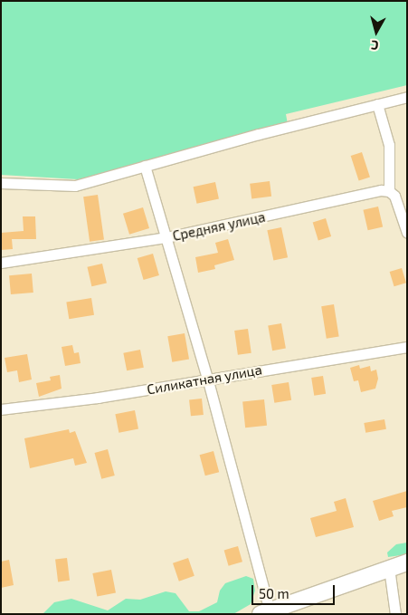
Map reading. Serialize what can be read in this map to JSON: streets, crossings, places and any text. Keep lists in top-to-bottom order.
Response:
{
  "streets": {
    "street": ["Средняя улица", "Силикатная улица"]
  },
  "scale_bar": "50 m",
  "north": "bottom"
}
